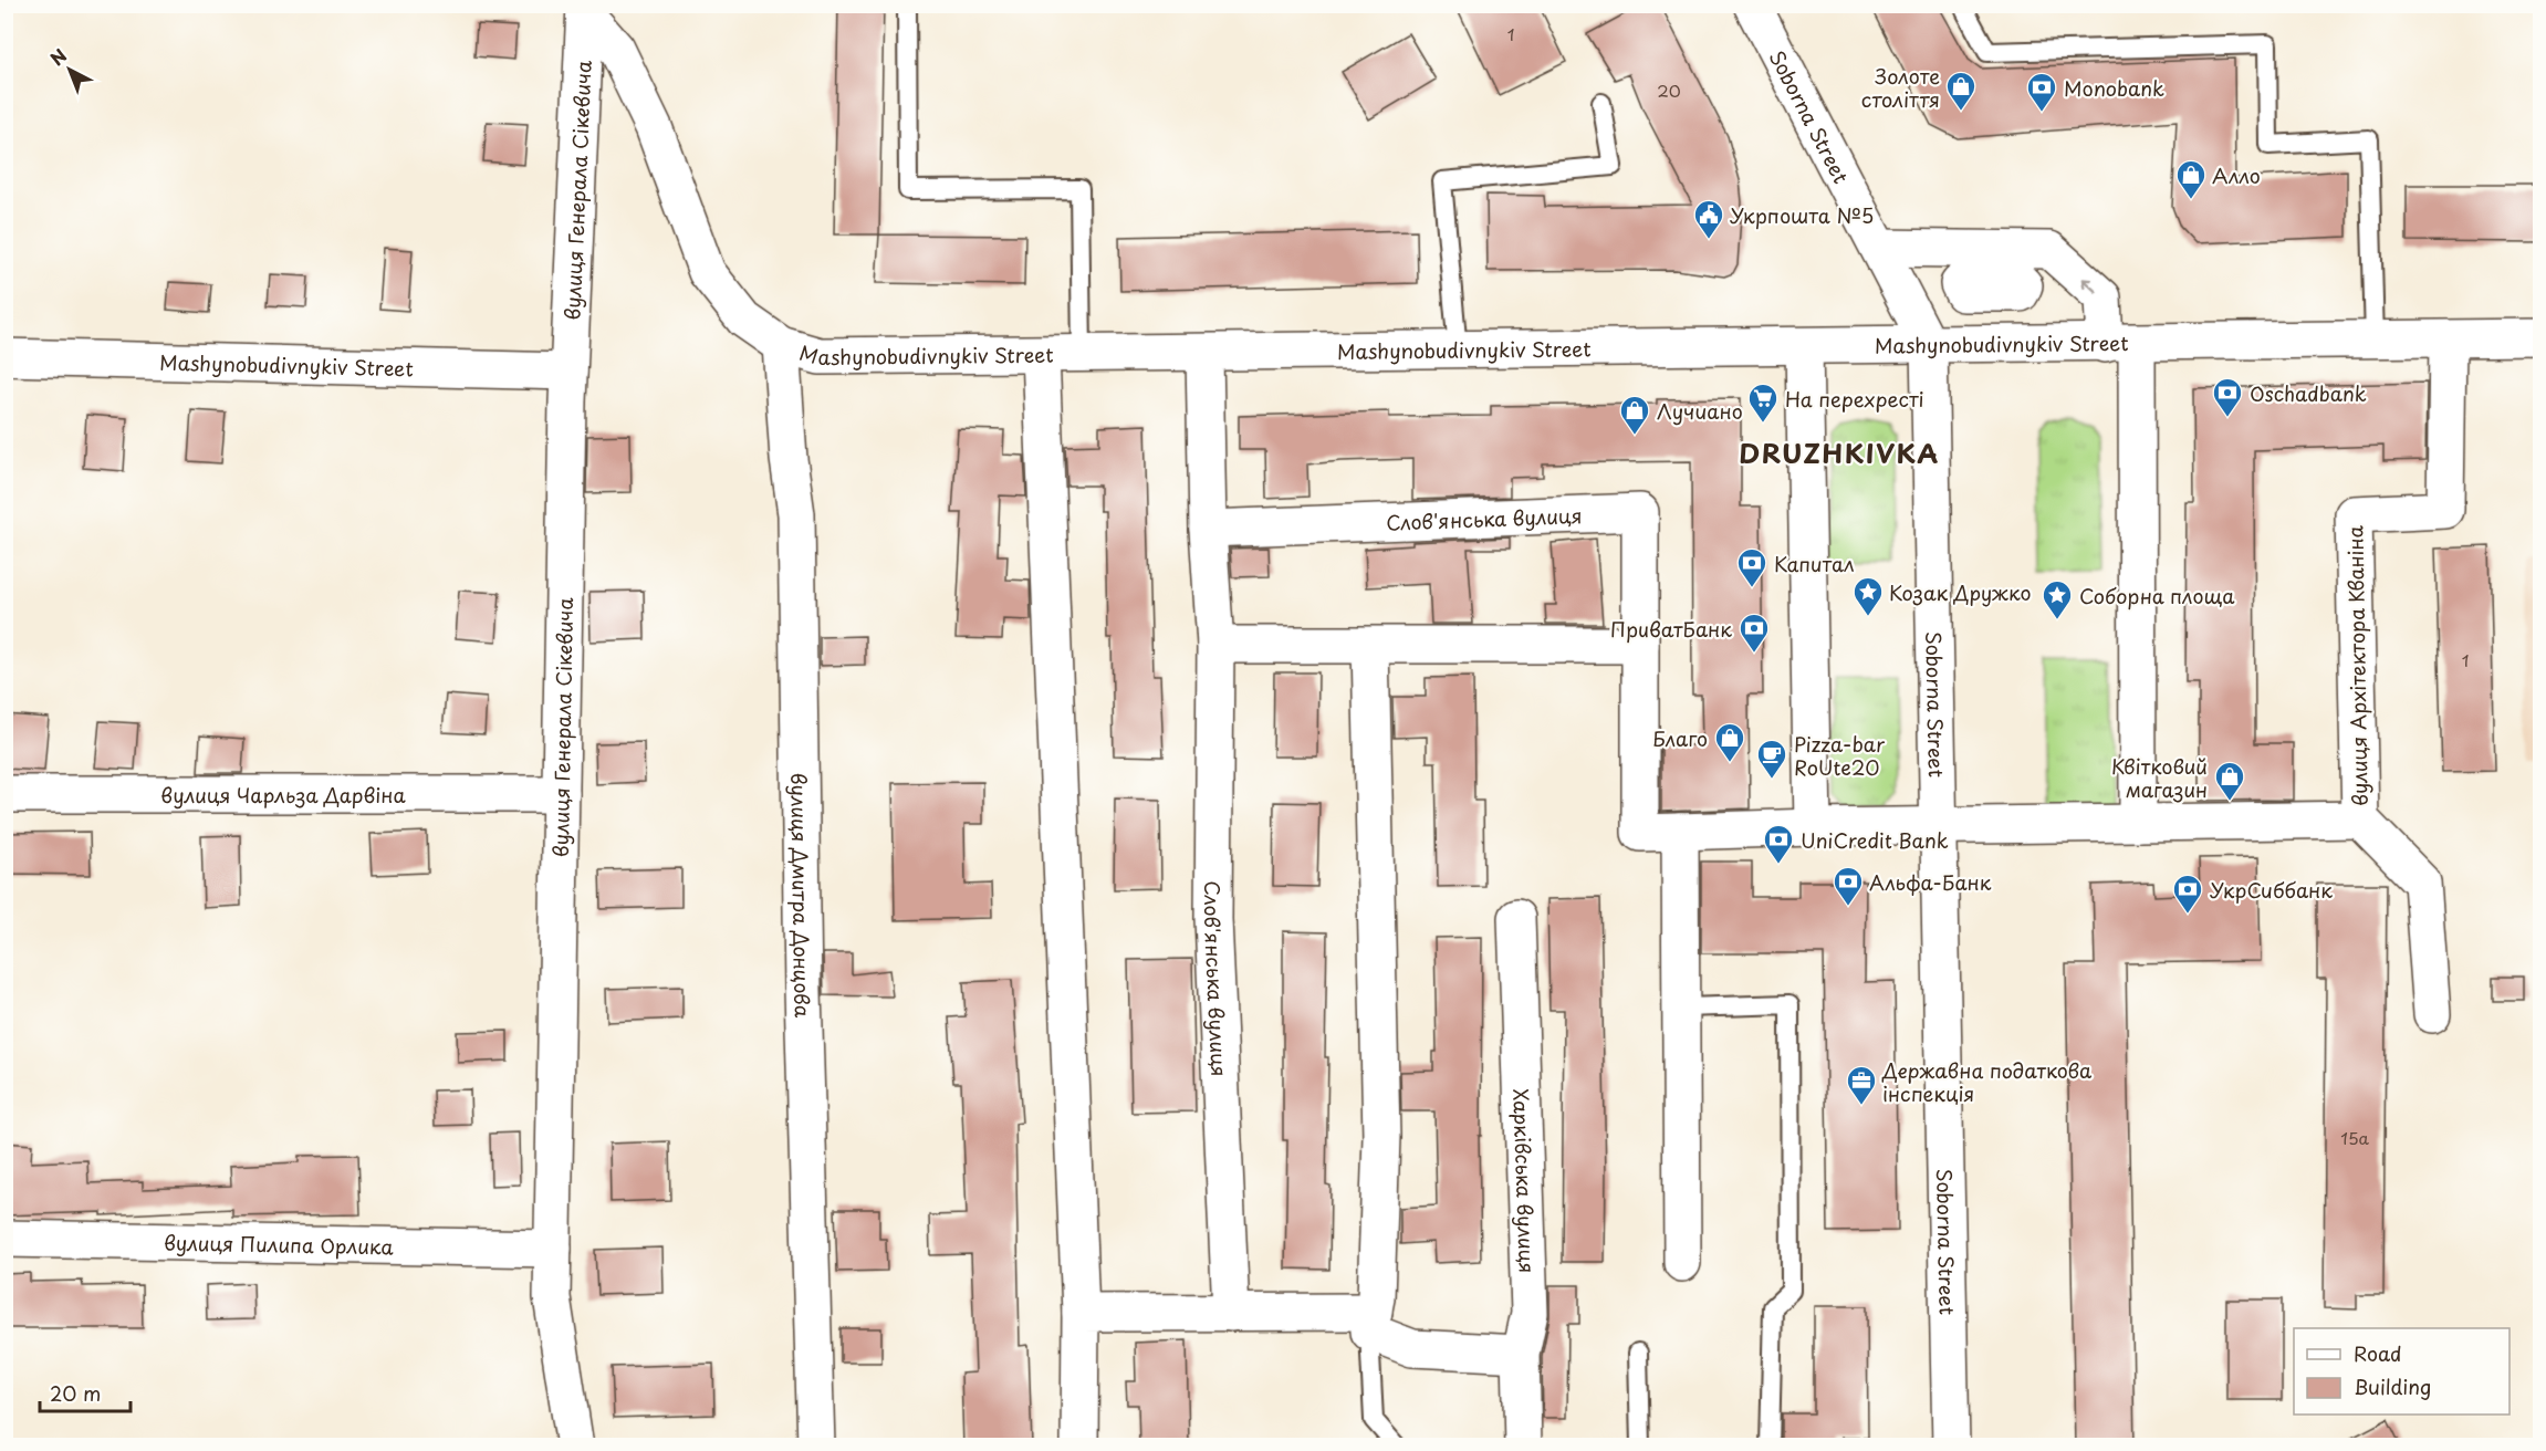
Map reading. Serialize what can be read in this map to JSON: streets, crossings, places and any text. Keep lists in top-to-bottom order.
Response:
{
  "streets": {
    "street": [
      "Soborna Street",
      "вулиця Генерала Сікевича",
      "Mashynobudivnykiv Street",
      "Слов'янська вулиця",
      "вулиця Архітектора Кваніна",
      "вулиця Чарльза Дарвіна",
      "вулиця Дмитра Донцова",
      "Харківська вулиця",
      "вулиця Пилипа Орлика"
    ]
  },
  "crossings": [
    ["Soborna Street", "Mashynobudivnykiv Street"],
    ["вулиця Генерала Сікевича", "Mashynobudivnykiv Street"],
    ["вулиця Генерала Сікевича", "вулиця Чарльза Дарвіна"],
    ["вулиця Генерала Сікевича", "вулиця Пилипа Орлика"],
    ["Mashynobudivnykiv Street", "Слов'янська вулиця"],
    ["Mashynobudivnykiv Street", "вулиця Архітектора Кваніна"],
    ["Mashynobudivnykiv Street", "вулиця Дмитра Донцова"]
  ],
  "districts": ["DRUZHKIVKA"],
  "places": {
    "shop": [
      "Золоте століття",
      "Алло",
      "Лучиано",
      "Благо",
      "Квітковий магазин"
    ],
    "bank": [
      "Monobank",
      "Oschadbank",
      "Капитал",
      "ПриватБанк",
      "UniCredit Bank",
      "Альфа-Банк",
      "УкрСиббанк"
    ],
    "public building": ["Укрпошта №5"],
    "supermarket": ["На перехресті"],
    "place": ["Козак Дружко", "Соборна площа"],
    "cafe": ["Pizza-bar RoUte20"],
    "office": ["Державна податкова інспекція"]
  },
  "house_numbers": [
    "1",
    "20",
    "1",
    "15а"
  ],
  "legend": ["Road", "Building"],
  "scale_bar": "20 m",
  "north": "top left"
}
